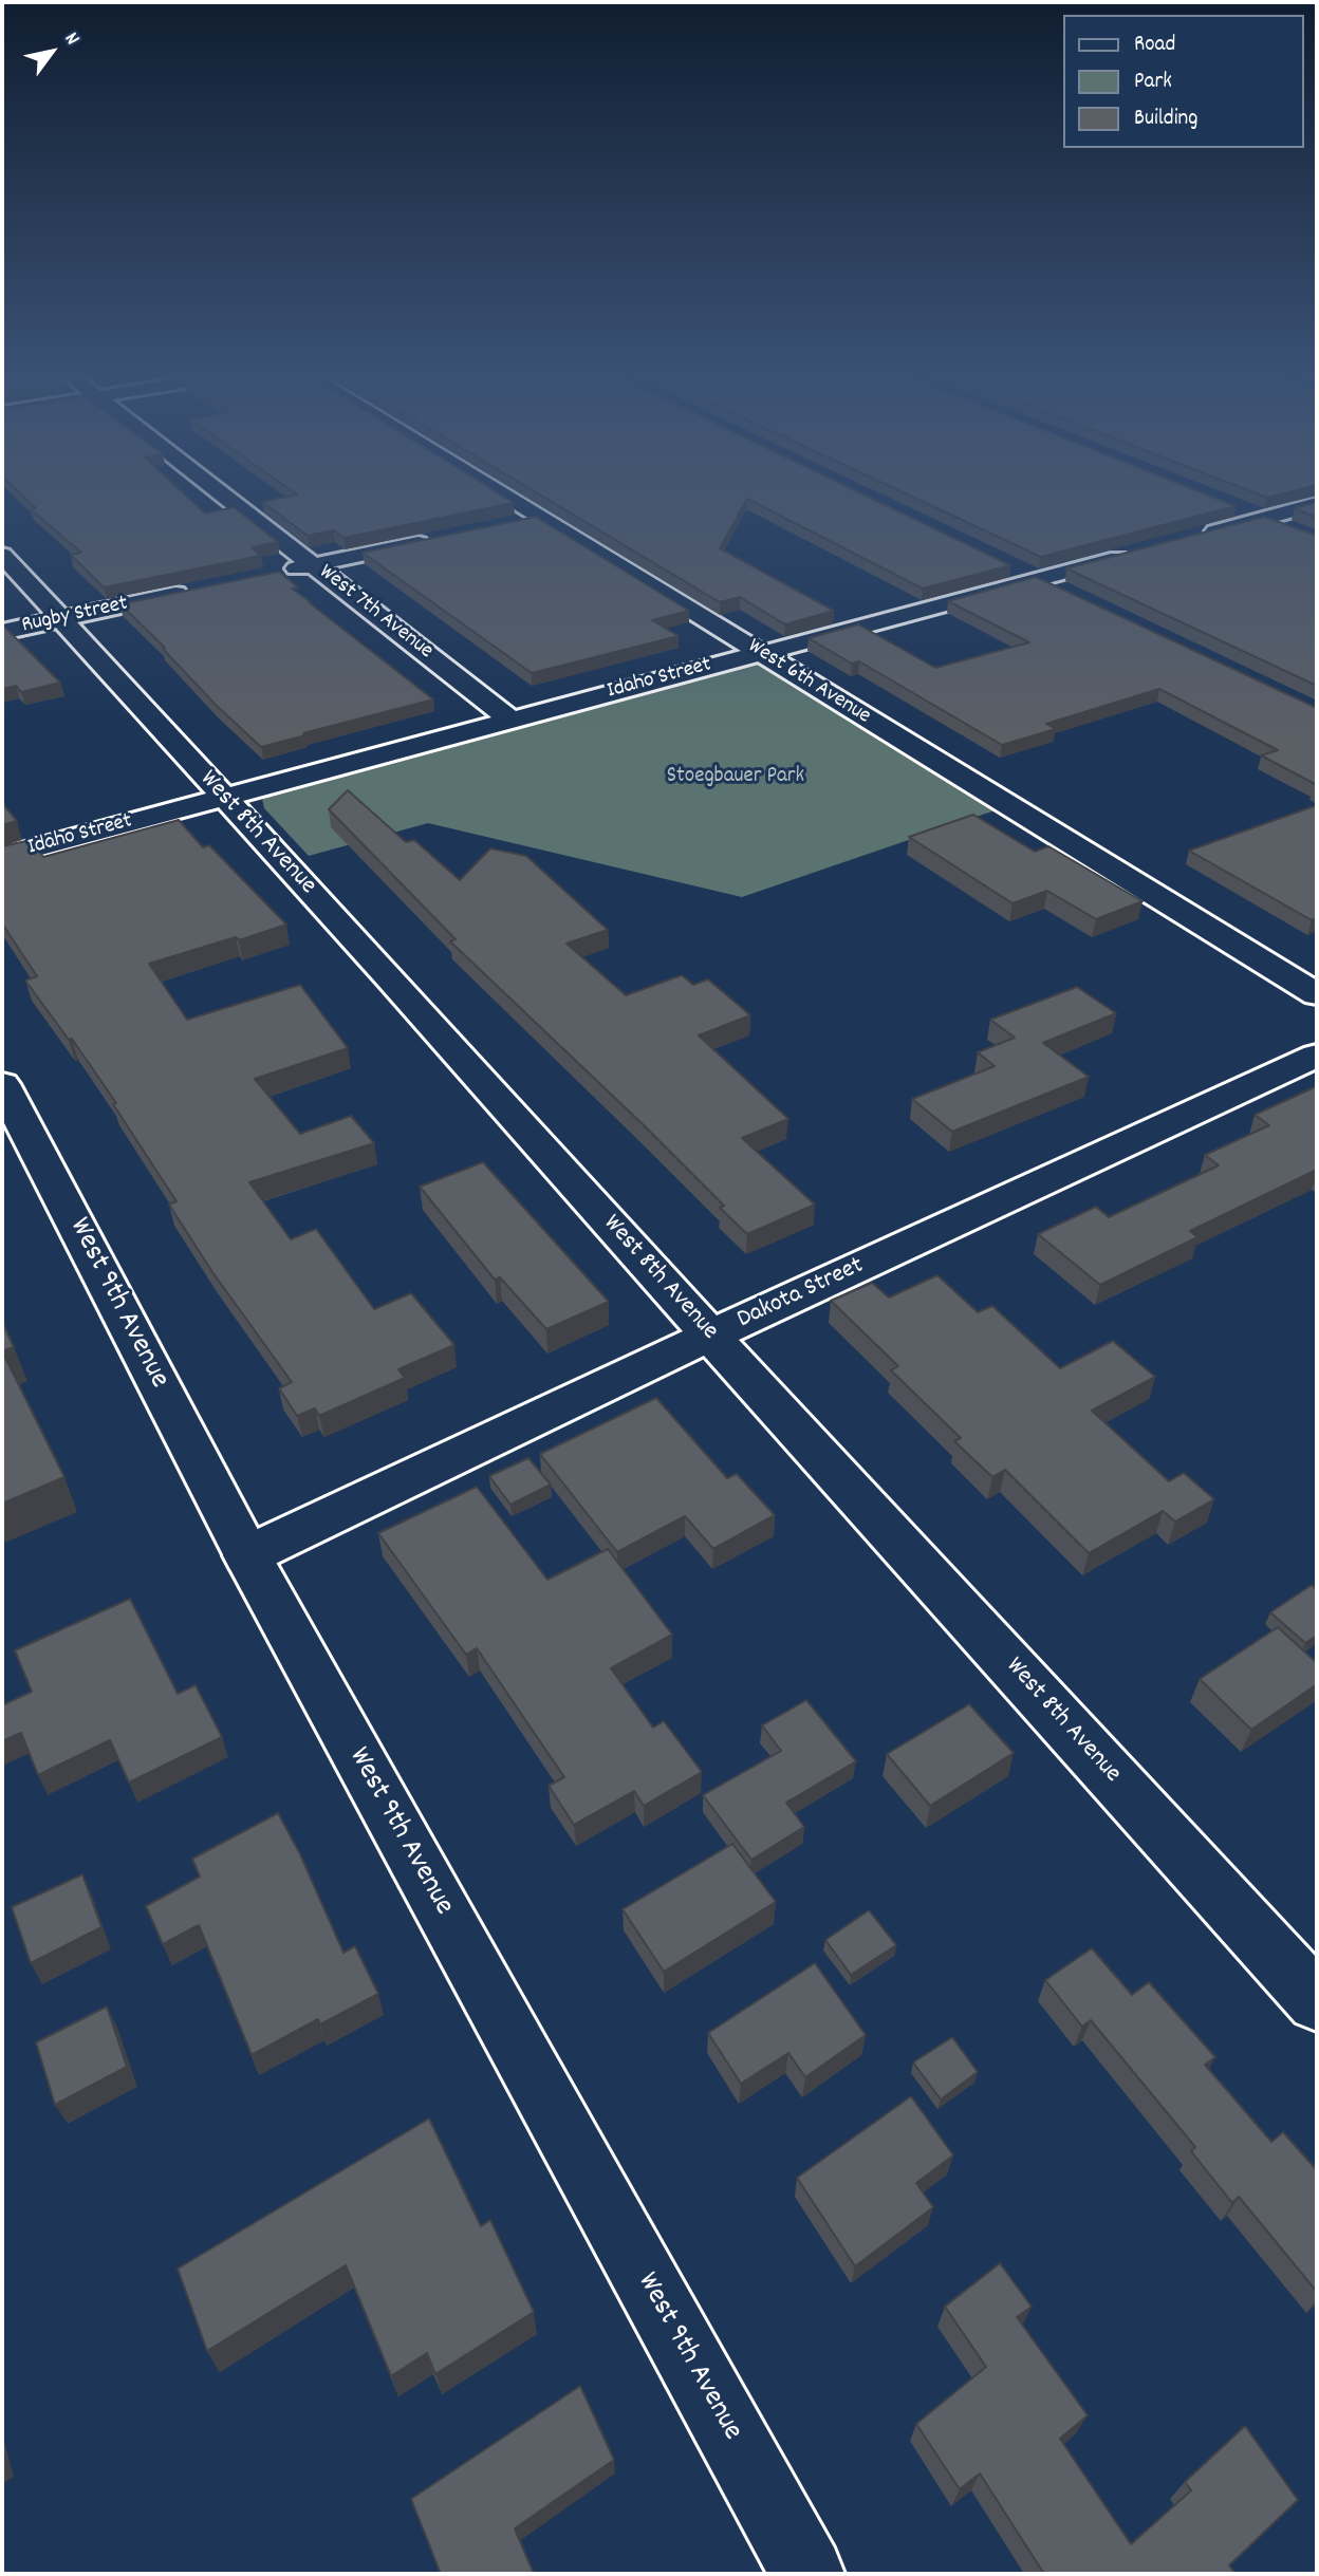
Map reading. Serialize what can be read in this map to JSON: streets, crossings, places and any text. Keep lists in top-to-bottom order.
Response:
{
  "streets": {
    "street": [
      "West 7th Avenue",
      "Rugby Street",
      "Idaho Street",
      "West 6th Avenue",
      "West 8th Avenue",
      "Dakota Street",
      "West 9th Avenue"
    ]
  },
  "crossings": [
    ["West 7th Avenue", "Idaho Street"],
    ["Rugby Street", "West 8th Avenue"],
    ["Idaho Street", "West 6th Avenue"],
    ["Idaho Street", "West 8th Avenue"],
    ["West 8th Avenue", "Dakota Street"],
    ["Dakota Street", "West 9th Avenue"]
  ],
  "parks": ["Stoegbauer Park"],
  "legend": ["Road", "Park", "Building"],
  "north": "top right"
}
